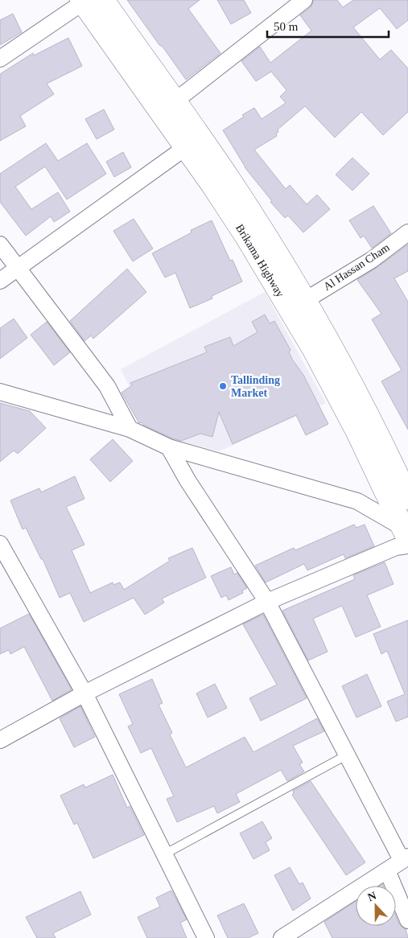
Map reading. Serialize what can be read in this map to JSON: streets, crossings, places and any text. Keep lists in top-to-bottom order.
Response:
{
  "streets": {
    "highway": ["Brikama Highway"],
    "street": ["Al Hassan Cham"]
  },
  "crossings": [
    ["Brikama Highway", "Al Hassan Cham"]
  ],
  "places": ["Tallinding Market"],
  "scale_bar": "50 m",
  "north": "top"
}
